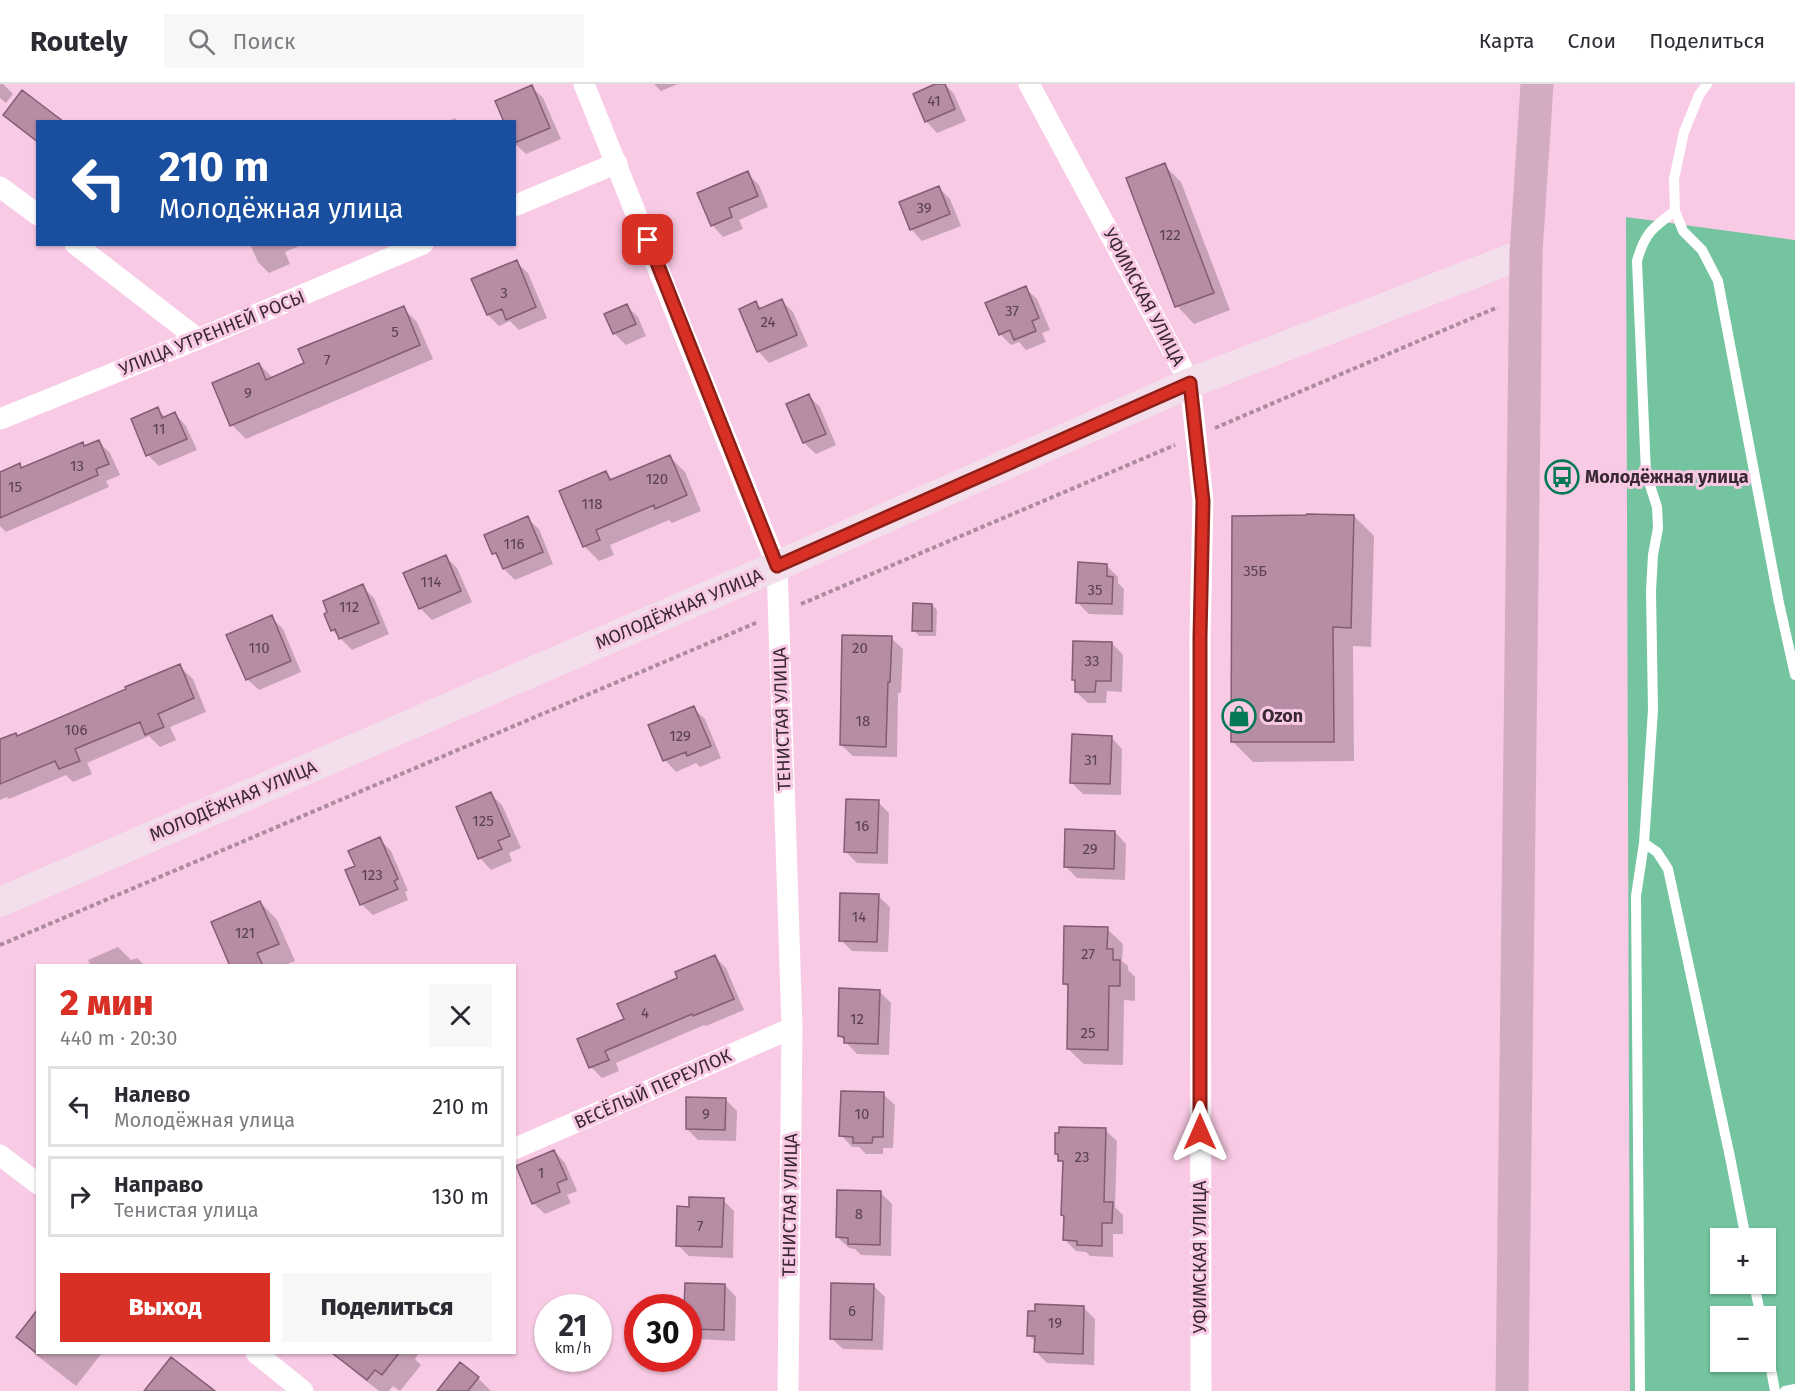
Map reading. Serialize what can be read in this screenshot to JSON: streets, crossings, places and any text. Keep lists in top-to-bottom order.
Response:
{
  "streets": {
    "street": [
      "УФИМСКАЯ УЛИЦА",
      "УЛИЦА УТРЕННЕЙ РОСЫ",
      "МОЛОДЁЖНАЯ УЛИЦА",
      "ТЕНИСТАЯ УЛИЦА",
      "ВЕСЁЛЫЙ ПЕРЕУЛОК"
    ]
  },
  "crossings": [
    ["УФИМСКАЯ УЛИЦА", "МОЛОДЁЖНАЯ УЛИЦА"],
    ["МОЛОДЁЖНАЯ УЛИЦА", "ТЕНИСТАЯ УЛИЦА"],
    ["ТЕНИСТАЯ УЛИЦА", "ВЕСЁЛЫЙ ПЕРЕУЛОК"]
  ],
  "places": {
    "bus stop": ["Молодёжная улица"],
    "shop": ["Ozon"]
  },
  "house_numbers": [
    "41",
    "39",
    "122",
    "3",
    "37",
    "24",
    "5",
    "7",
    "9",
    "11",
    "13",
    "120",
    "15",
    "118",
    "116",
    "35Б",
    "114",
    "35",
    "112",
    "110",
    "20",
    "33",
    "18",
    "106",
    "129",
    "31",
    "125",
    "16",
    "29",
    "123",
    "14",
    "121",
    "27",
    "4",
    "12",
    "25",
    "9",
    "10",
    "23",
    "1",
    "8",
    "7",
    "6",
    "19"
  ],
  "page": {
    "header": "Routely",
    "search": "Поиск",
    "nav": ["Карта", "Слои", "Поделиться"],
    "turn": ["210 m", "Молодёжная улица"],
    "heading": ["2 мин", "440 m · 20:30"],
    "list": [
      {
        "name": "Налево",
        "note": "Молодёжная улица",
        "value": "210 m"
      },
      {
        "name": "Направо",
        "note": "Тенистая улица",
        "value": "130 m"
      }
    ],
    "map_buttons": ["+", "−"],
    "buttons": ["Выход", "Поделиться"],
    "speed": "21 km/h",
    "limit": "30"
  }
}
